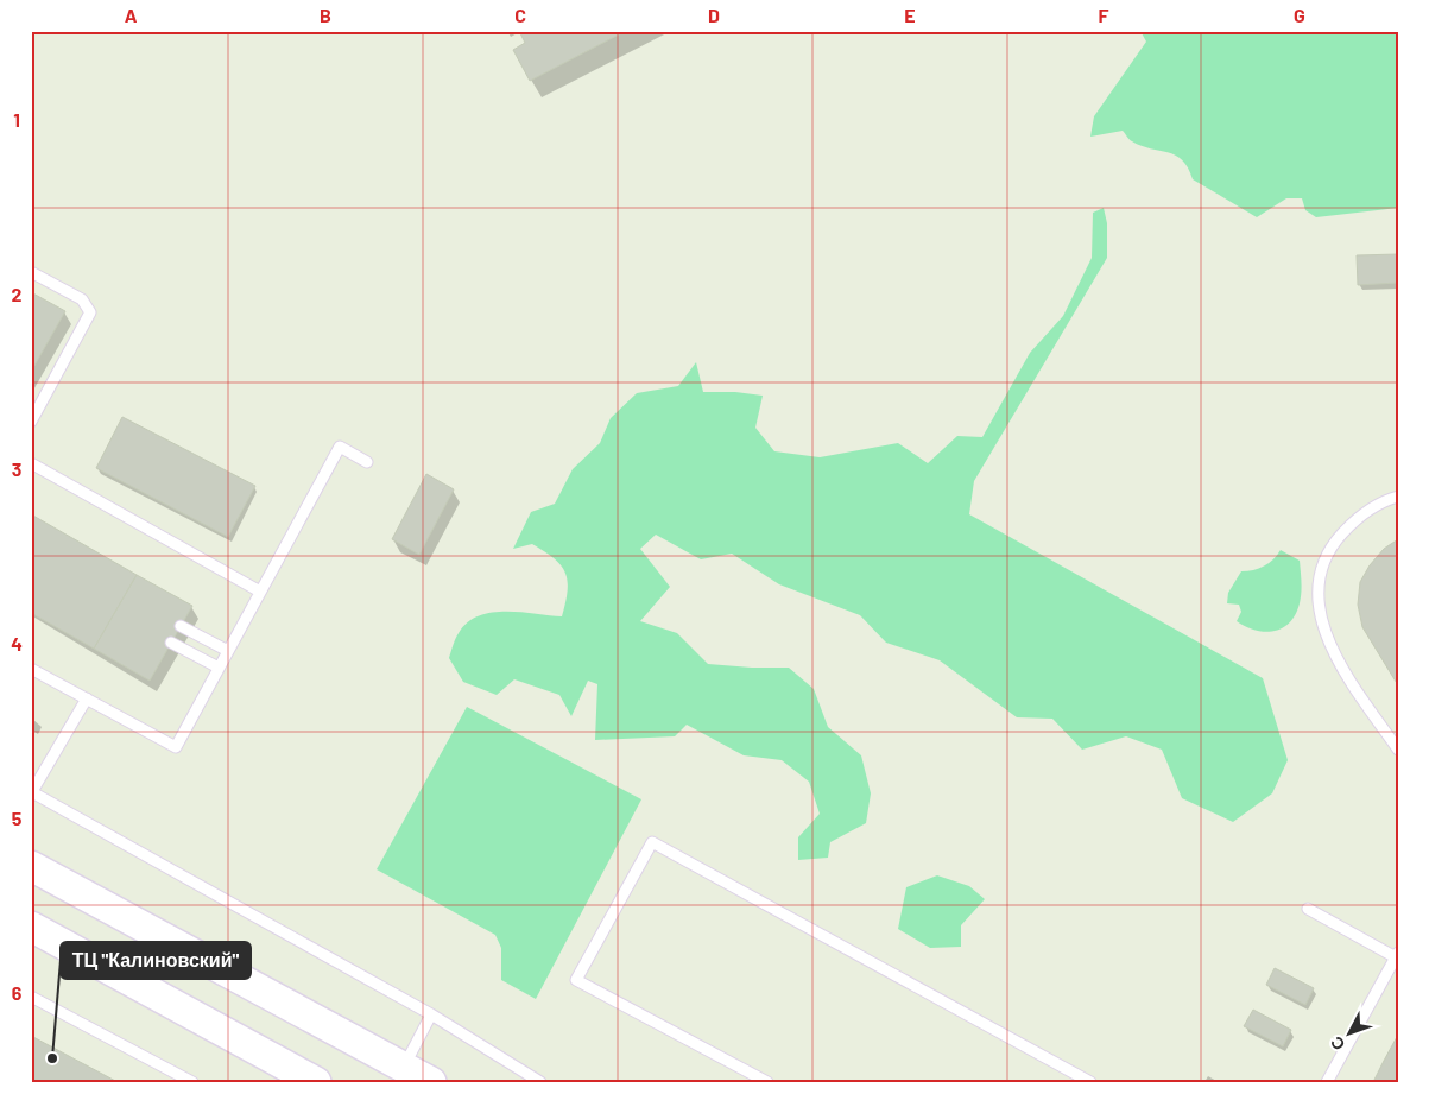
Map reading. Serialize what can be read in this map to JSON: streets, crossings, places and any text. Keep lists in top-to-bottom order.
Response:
{
  "places": ["ТЦ \"Калиновский\""],
  "north": "bottom left",
  "grid": {
    "columns": [
      "A",
      "B",
      "C",
      "D",
      "E",
      "F",
      "G"
    ],
    "rows": [
      "1",
      "2",
      "3",
      "4",
      "5",
      "6"
    ]
  }
}
